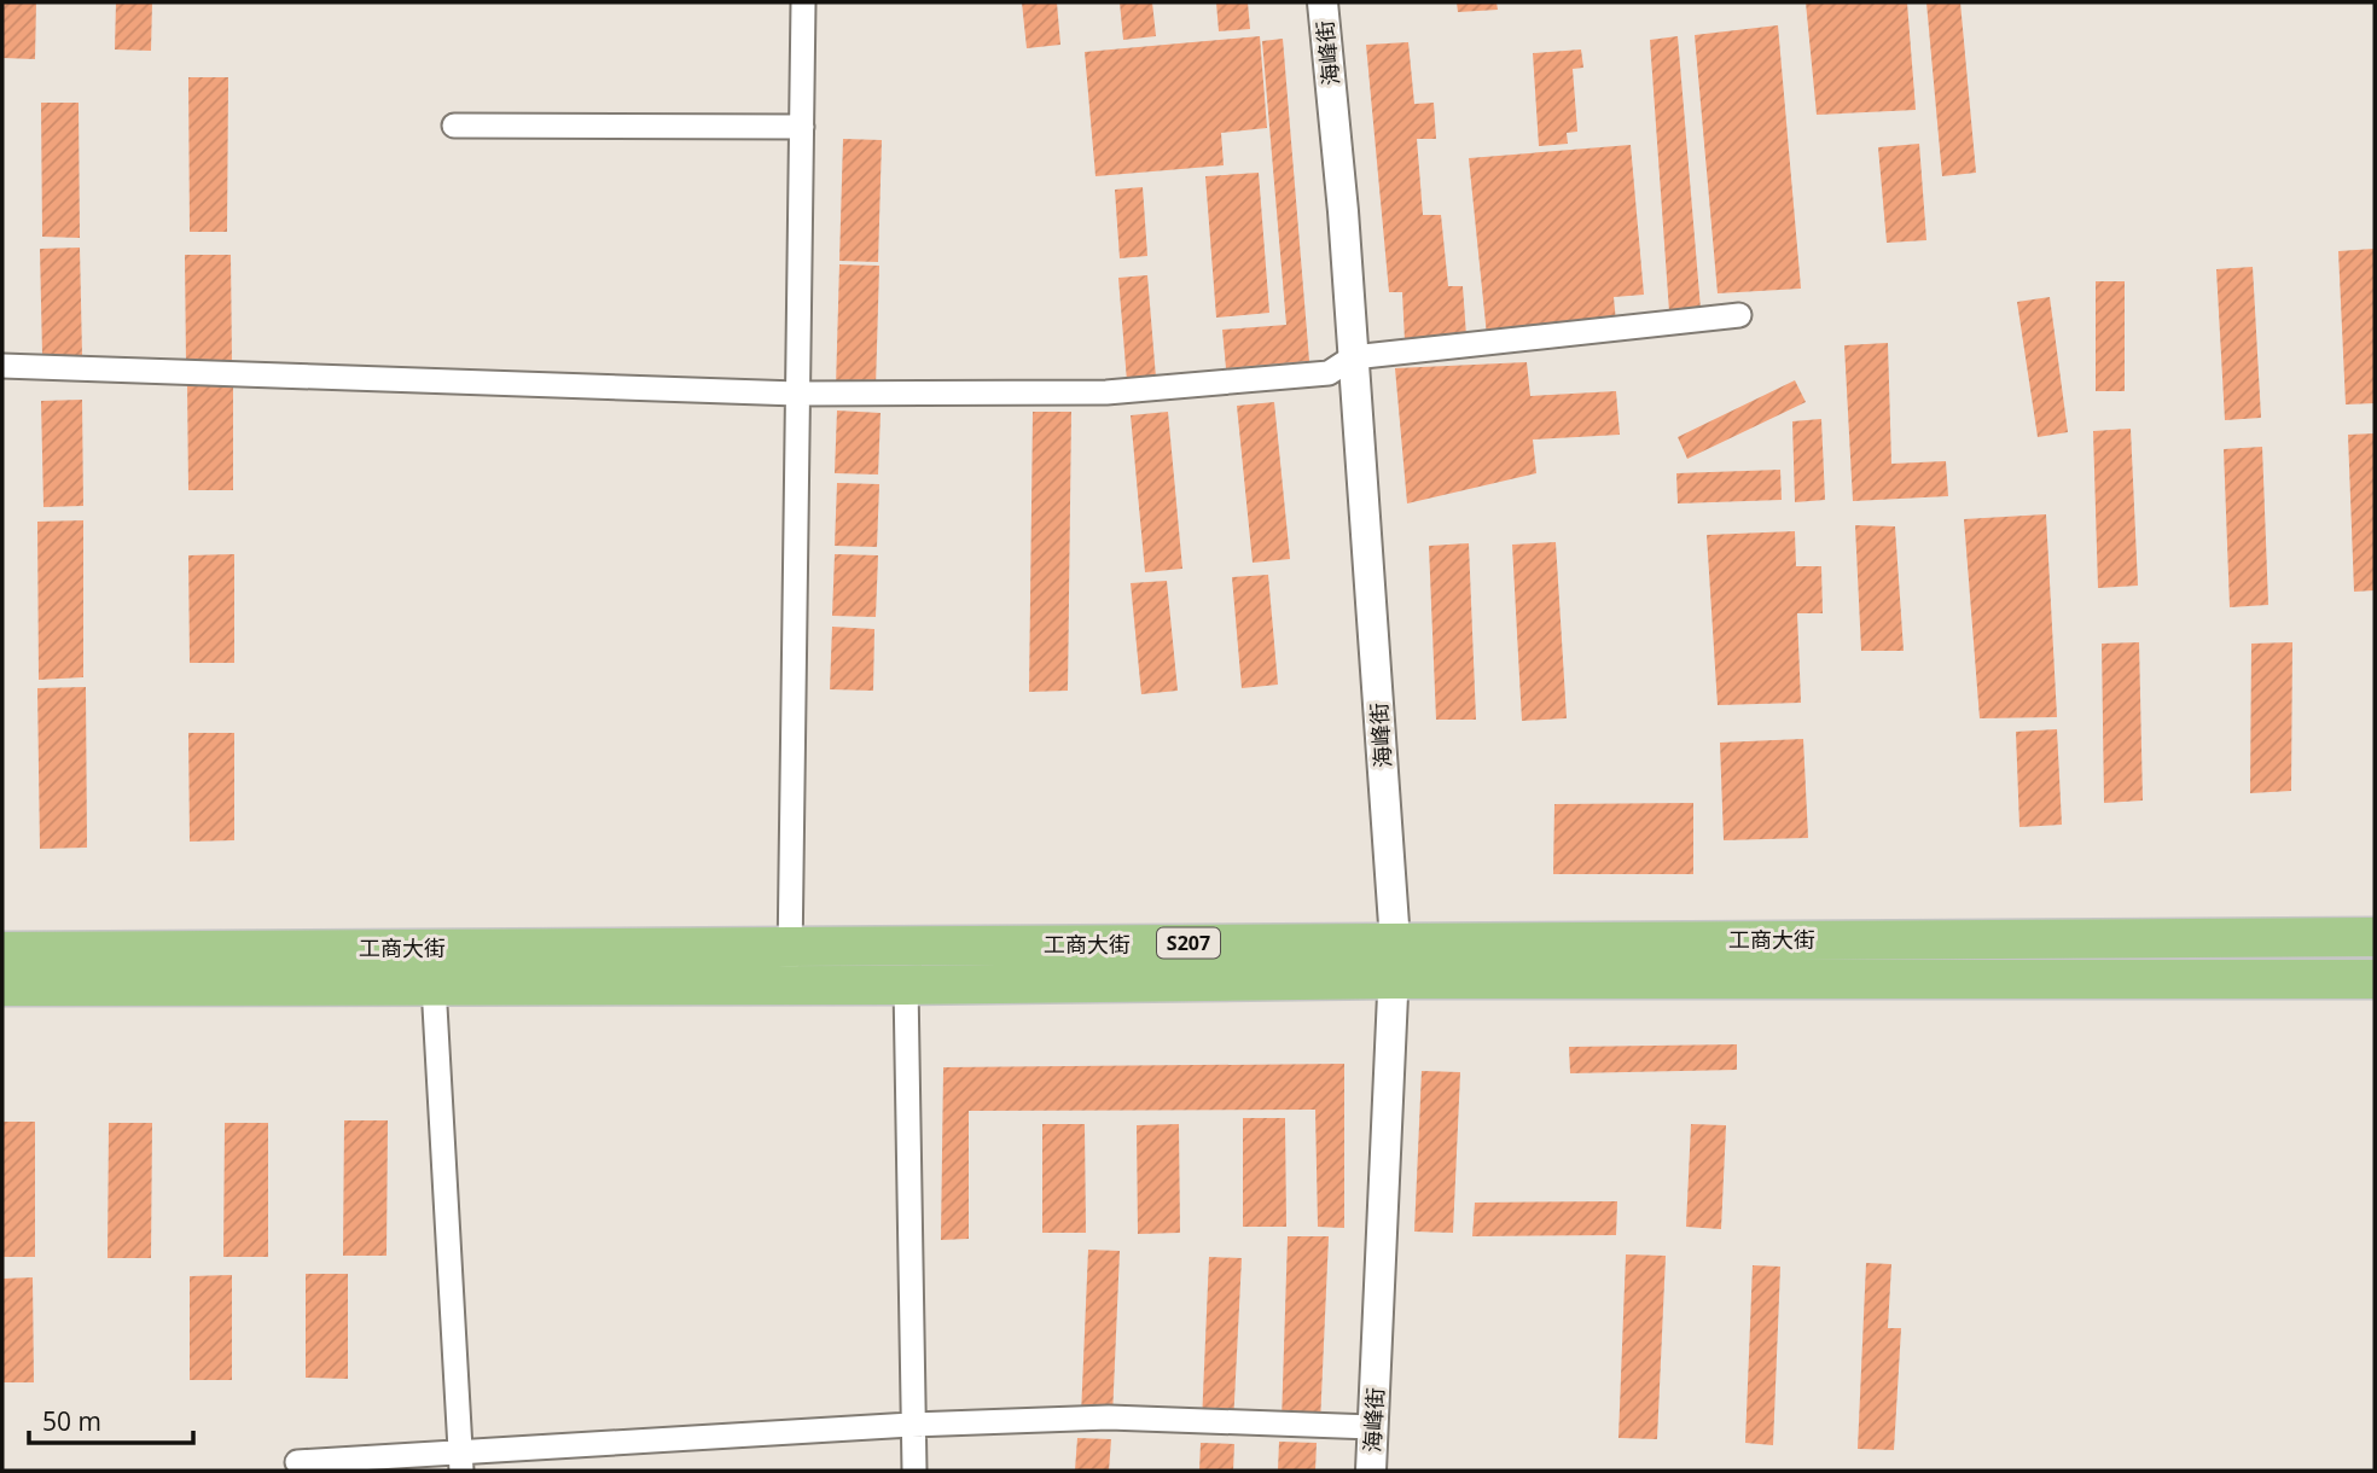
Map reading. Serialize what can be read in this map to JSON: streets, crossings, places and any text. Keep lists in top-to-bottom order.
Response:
{
  "streets": {
    "main road": ["工商大街", "S207"],
    "street": ["海峰街"]
  },
  "crossings": [
    ["海峰街", "工商大街"]
  ],
  "scale_bar": "50 m"
}
